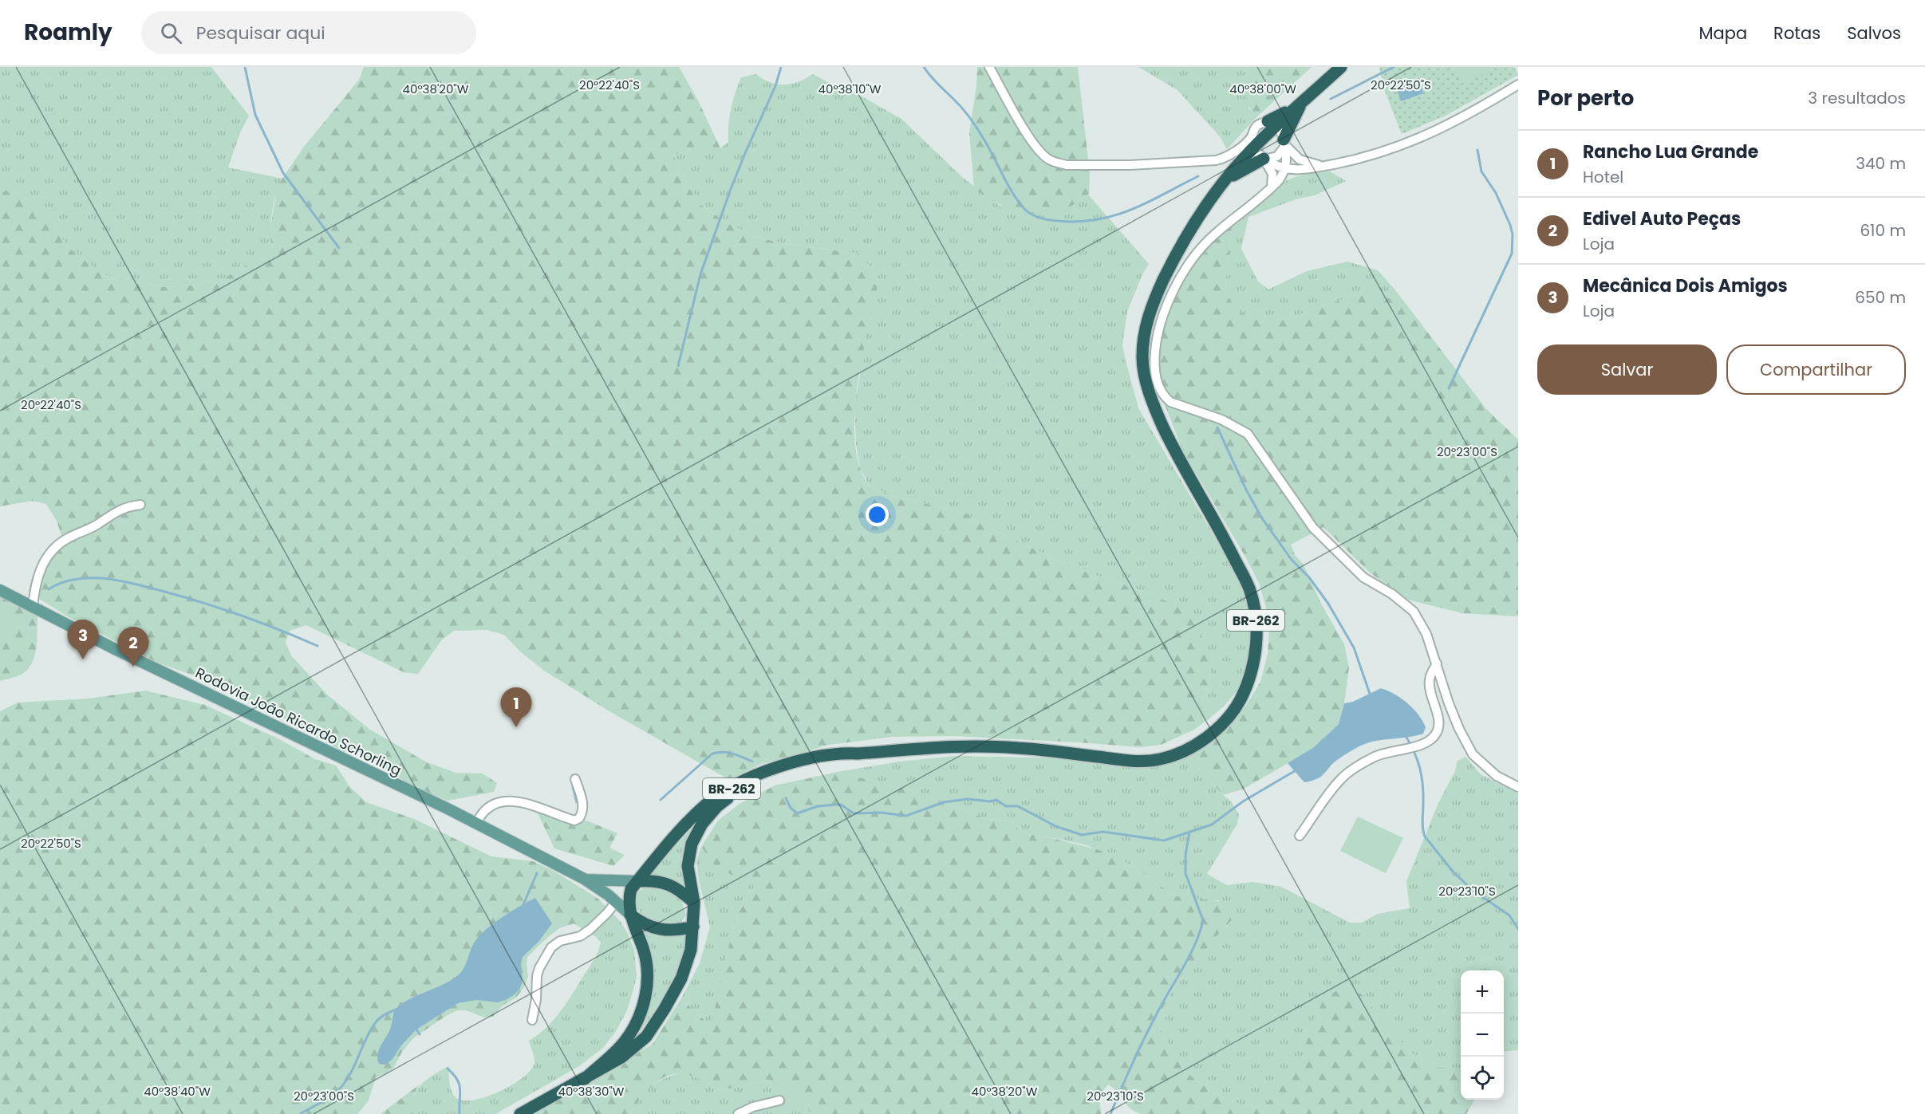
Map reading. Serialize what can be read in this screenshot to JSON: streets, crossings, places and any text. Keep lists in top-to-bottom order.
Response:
{
  "streets": {
    "highway": ["BR-262"],
    "main road": ["Rodovia João Ricardo Schorling"]
  },
  "crossings": [
    ["BR-262", "Rodovia João Ricardo Schorling"]
  ],
  "page": {
    "header": "Roamly",
    "search": "Pesquisar aqui",
    "nav": ["Mapa", "Rotas", "Salvos"],
    "heading": ["Por perto", "3 resultados"],
    "list": [
      {
        "mark": "1",
        "name": "Rancho Lua Grande",
        "note": "Hotel",
        "value": "340 m"
      },
      {
        "mark": "2",
        "name": "Edivel Auto Peças",
        "note": "Loja",
        "value": "610 m"
      },
      {
        "mark": "3",
        "name": "Mecânica Dois Amigos",
        "note": "Loja",
        "value": "650 m"
      }
    ],
    "buttons": ["Salvar", "Compartilhar"],
    "pins": ["3", "2", "1"],
    "map_buttons": ["+", "−"]
  },
  "coordinates": [
    "20°22'40\"S",
    "20°22'50\"S",
    "40°38'20\"W",
    "40°38'10\"W",
    "40°38'00\"W",
    "20°23'00\"S",
    "20°23'10\"S",
    "40°38'40\"W",
    "40°38'30\"W"
  ]
}
